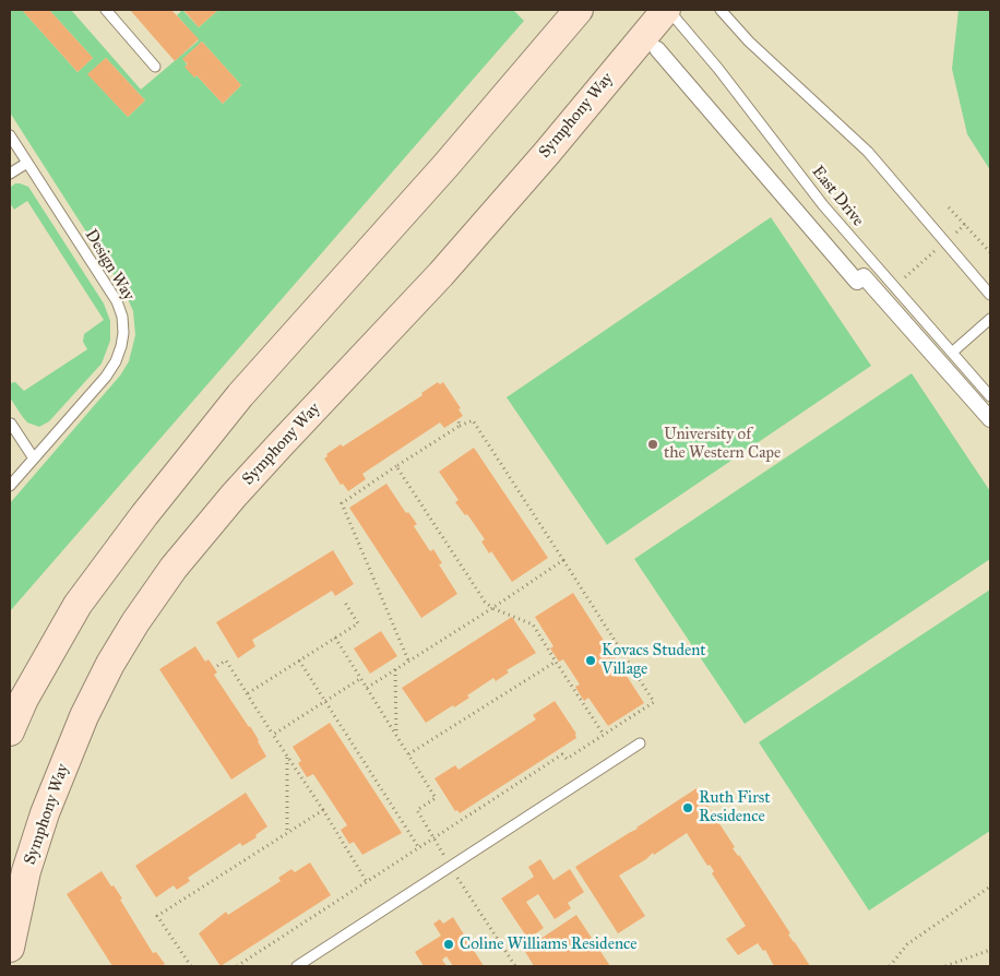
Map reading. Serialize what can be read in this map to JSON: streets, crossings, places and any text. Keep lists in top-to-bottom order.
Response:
{
  "streets": {
    "main road": ["Symphony Way"],
    "lane": ["East Drive", "Design Way"]
  },
  "crossings": [
    ["Symphony Way", "East Drive"]
  ],
  "places": [
    "University of the Western Cape",
    "Kovacs Student Village",
    "Ruth First Residence",
    "Coline Williams Residence"
  ]
}
